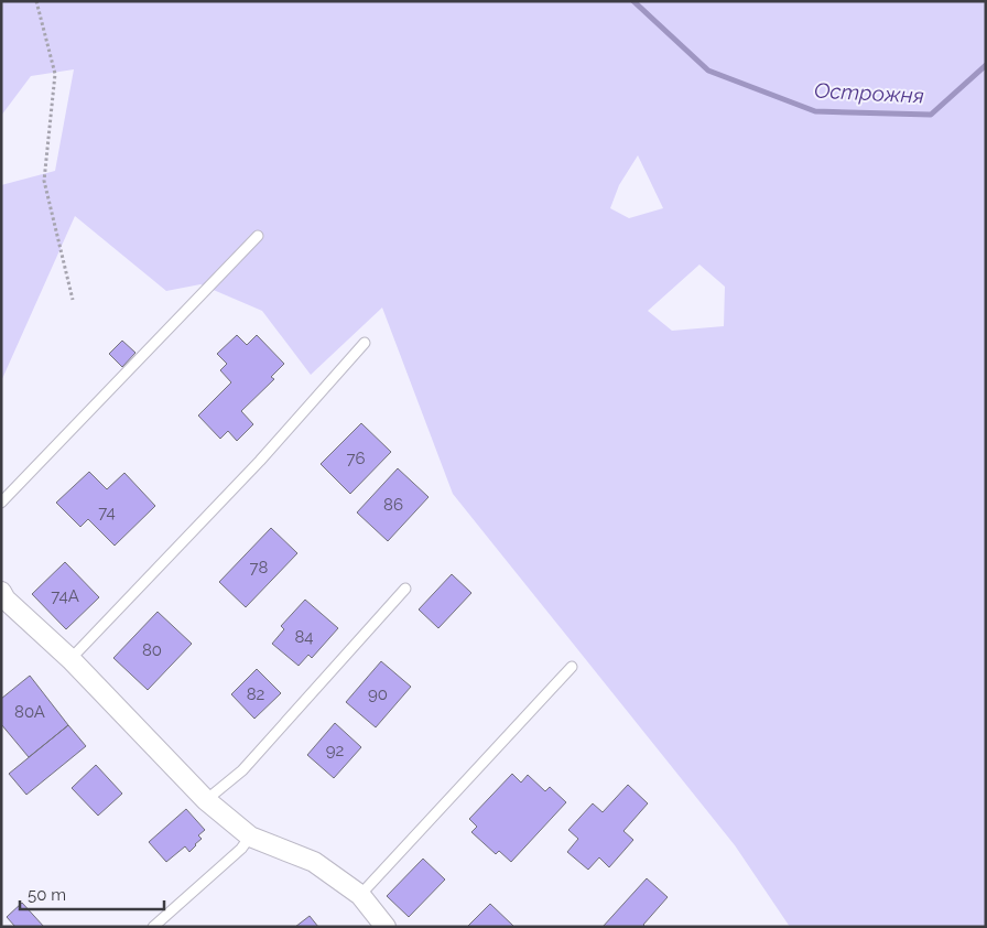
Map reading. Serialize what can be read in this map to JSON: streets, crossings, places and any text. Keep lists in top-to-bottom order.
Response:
{
  "water": ["Острожня"],
  "house_numbers": [
    "76",
    "86",
    "74",
    "78",
    "74А",
    "84",
    "80",
    "82",
    "90",
    "80А",
    "92"
  ],
  "scale_bar": "50 m"
}
